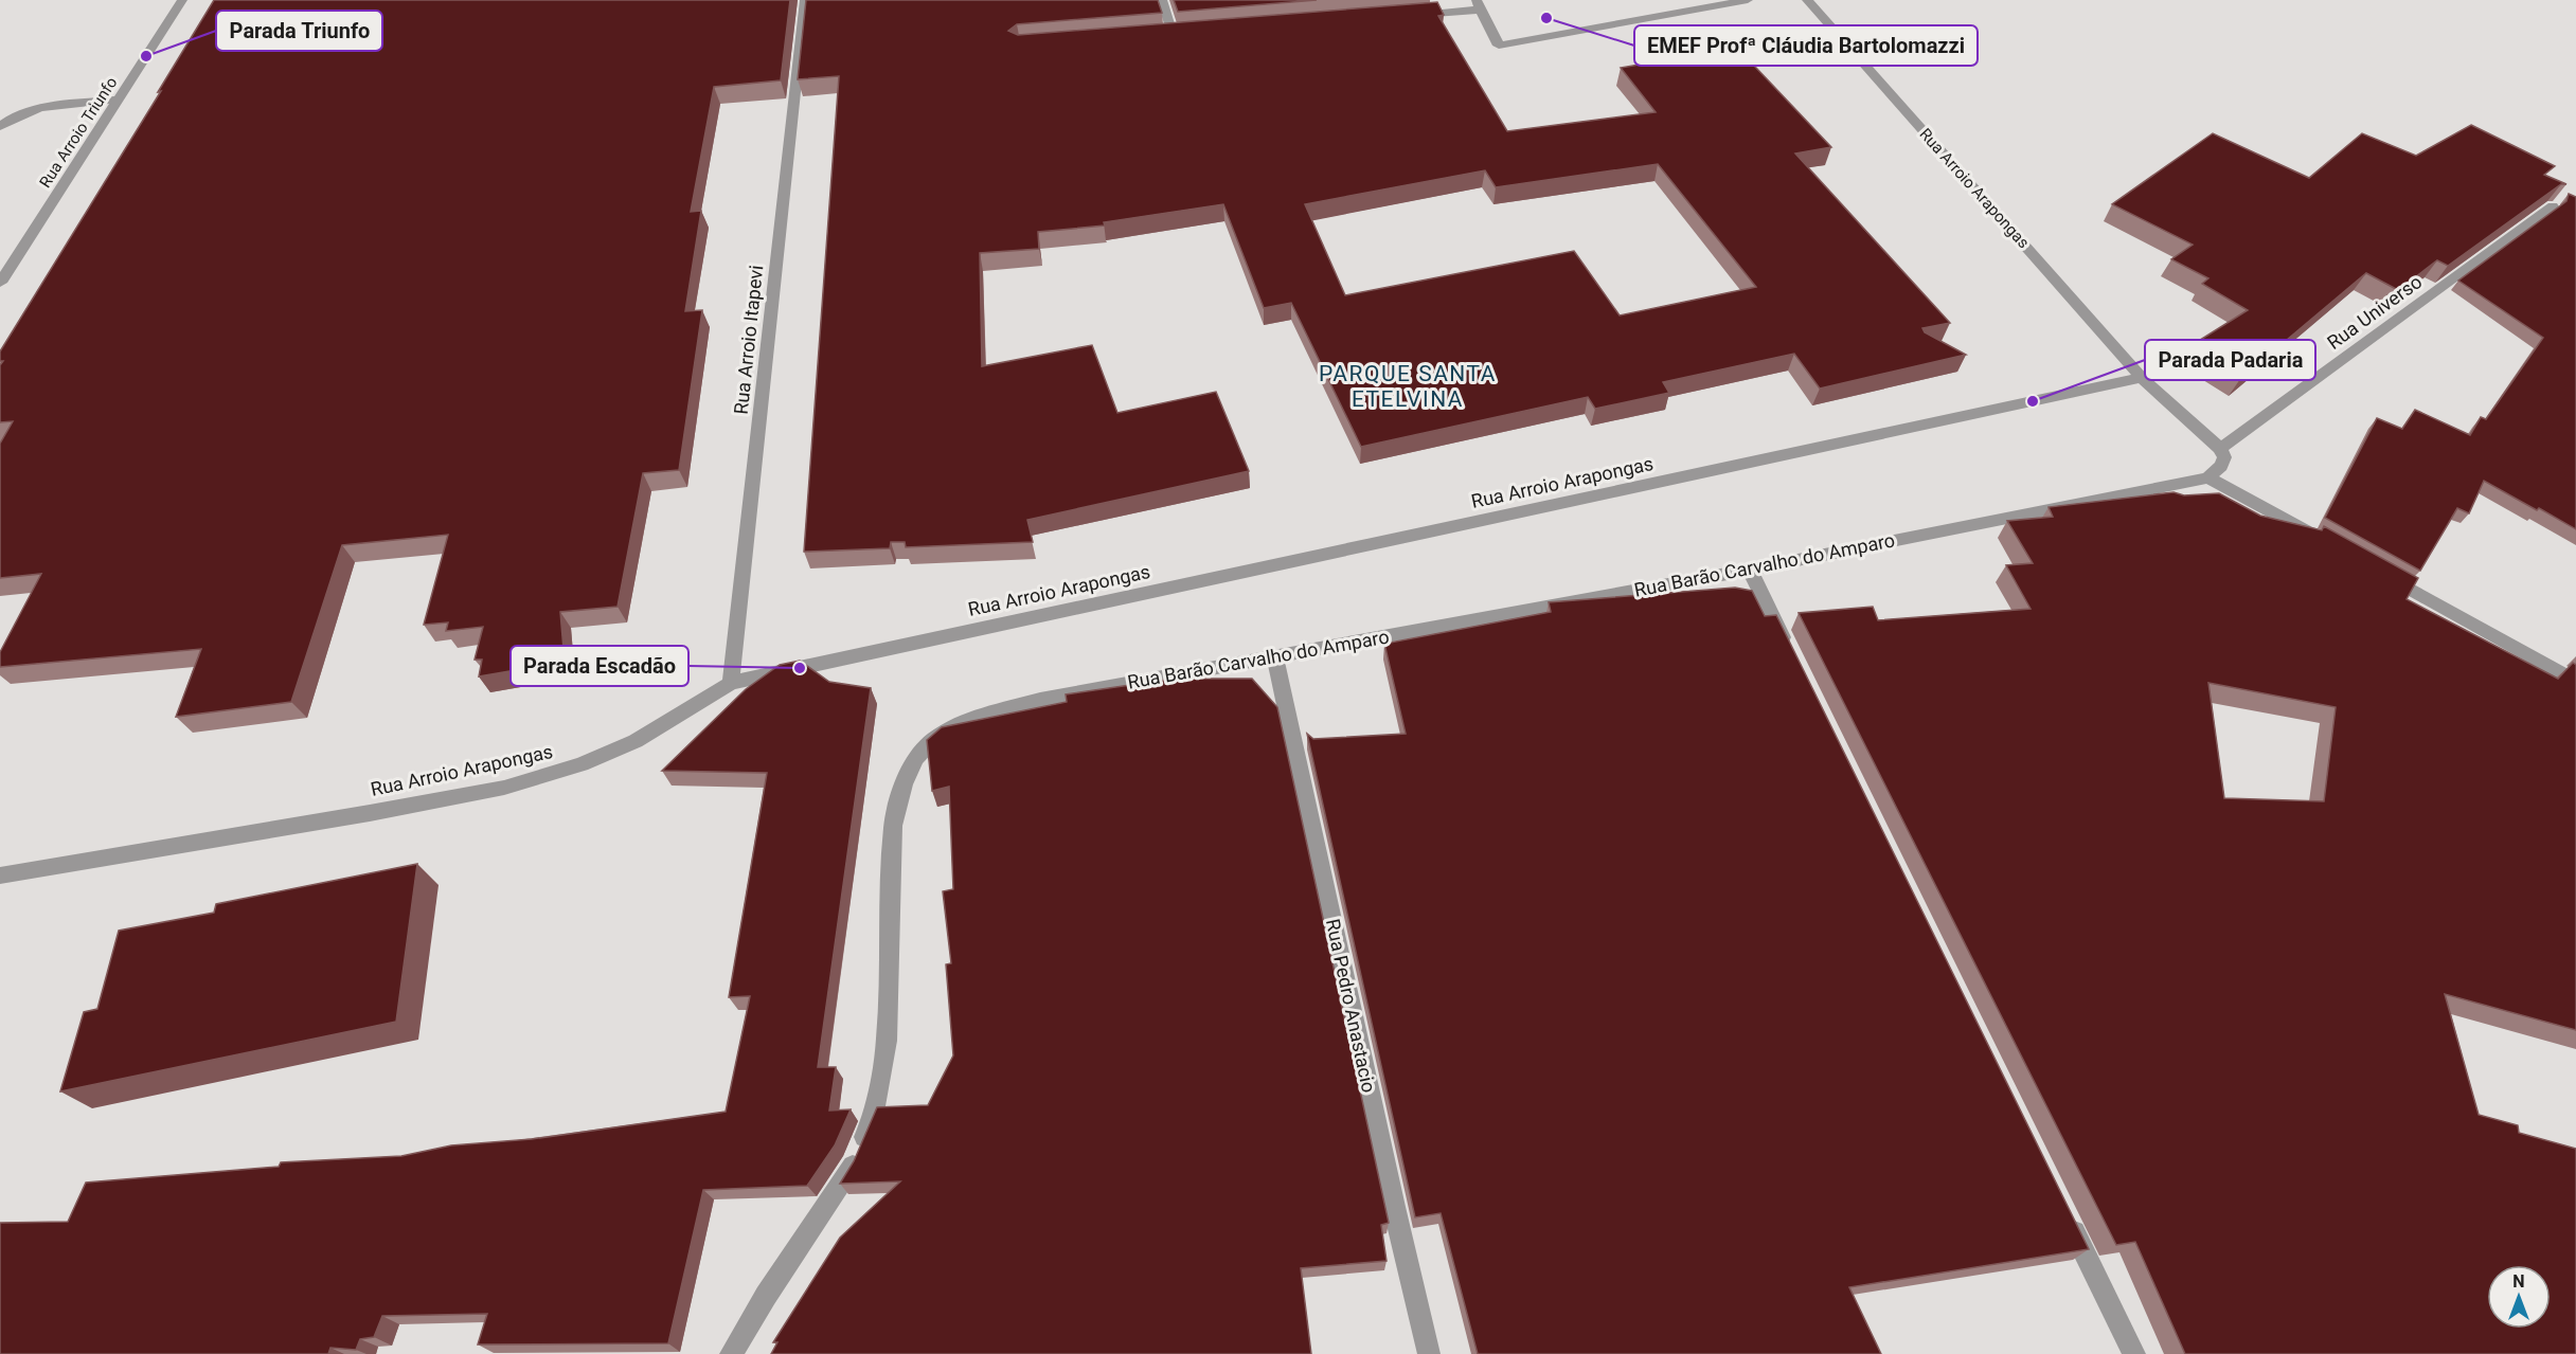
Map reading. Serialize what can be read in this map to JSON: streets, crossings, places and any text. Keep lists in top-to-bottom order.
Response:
{
  "streets": {
    "street": [
      "Rua Arroio Triunfo",
      "Rua Arroio Arapongas",
      "Rua Universo",
      "Rua Arroio Itapevi",
      "Rua Barão Carvalho do Amparo",
      "Rua Pedro Anastacio"
    ]
  },
  "crossings": [
    ["Rua Arroio Arapongas", "Rua Universo"],
    ["Rua Arroio Arapongas", "Rua Arroio Itapevi"],
    ["Rua Barão Carvalho do Amparo", "Rua Pedro Anastacio"]
  ],
  "districts": ["PARQUE SANTA ETELVINA"],
  "places": [
    "EMEF Profª Cláudia Bartolomazzi",
    "Parada Triunfo",
    "Parada Padaria",
    "Parada Escadão"
  ],
  "north": "top"
}
